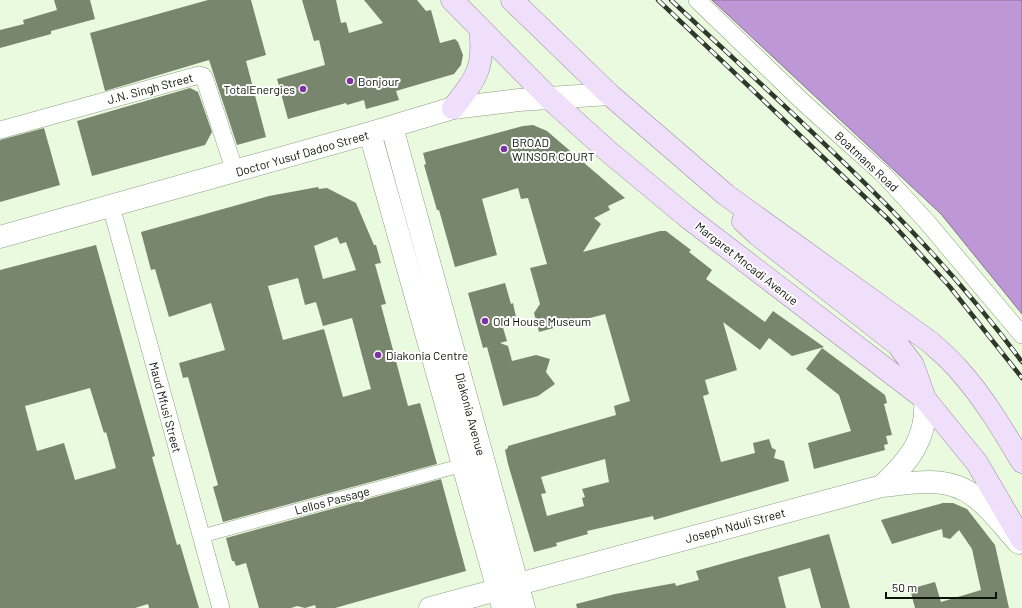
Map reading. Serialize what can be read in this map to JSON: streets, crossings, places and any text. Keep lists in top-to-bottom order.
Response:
{
  "streets": {
    "main road": ["Margaret Mncadi Avenue"],
    "street": [
      "J.N. Singh Street",
      "Doctor Yusuf Dadoo Street",
      "Boatmans Road",
      "Maud Mfusi Street",
      "Diakonia Avenue",
      "Lellos Passage",
      "Joseph Nduli Street"
    ]
  },
  "crossings": [
    ["J.N. Singh Street", "Doctor Yusuf Dadoo Street"],
    ["Doctor Yusuf Dadoo Street", "Margaret Mncadi Avenue"],
    ["Doctor Yusuf Dadoo Street", "Maud Mfusi Street"],
    ["Doctor Yusuf Dadoo Street", "Diakonia Avenue"],
    ["Maud Mfusi Street", "Lellos Passage"],
    ["Diakonia Avenue", "Lellos Passage"],
    ["Diakonia Avenue", "Joseph Nduli Street"]
  ],
  "places": [
    "Bonjour",
    "TotalEnergies",
    "BROAD WINSOR COURT",
    "Old House Museum",
    "Diakonia Centre"
  ],
  "scale_bar": "50 m"
}
